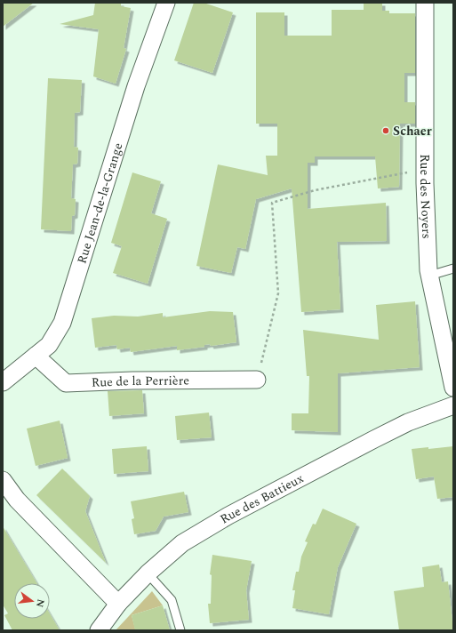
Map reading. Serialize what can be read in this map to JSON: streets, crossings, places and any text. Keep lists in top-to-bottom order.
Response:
{
  "streets": {
    "street": [
      "Rue des Noyers",
      "Rue Jean-de-la-Grange",
      "Rue de la Perrière",
      "Rue des Battieux"
    ]
  },
  "crossings": [
    ["Rue Jean-de-la-Grange", "Rue de la Perrière"]
  ],
  "places": ["Schaer"],
  "north": "right"
}
